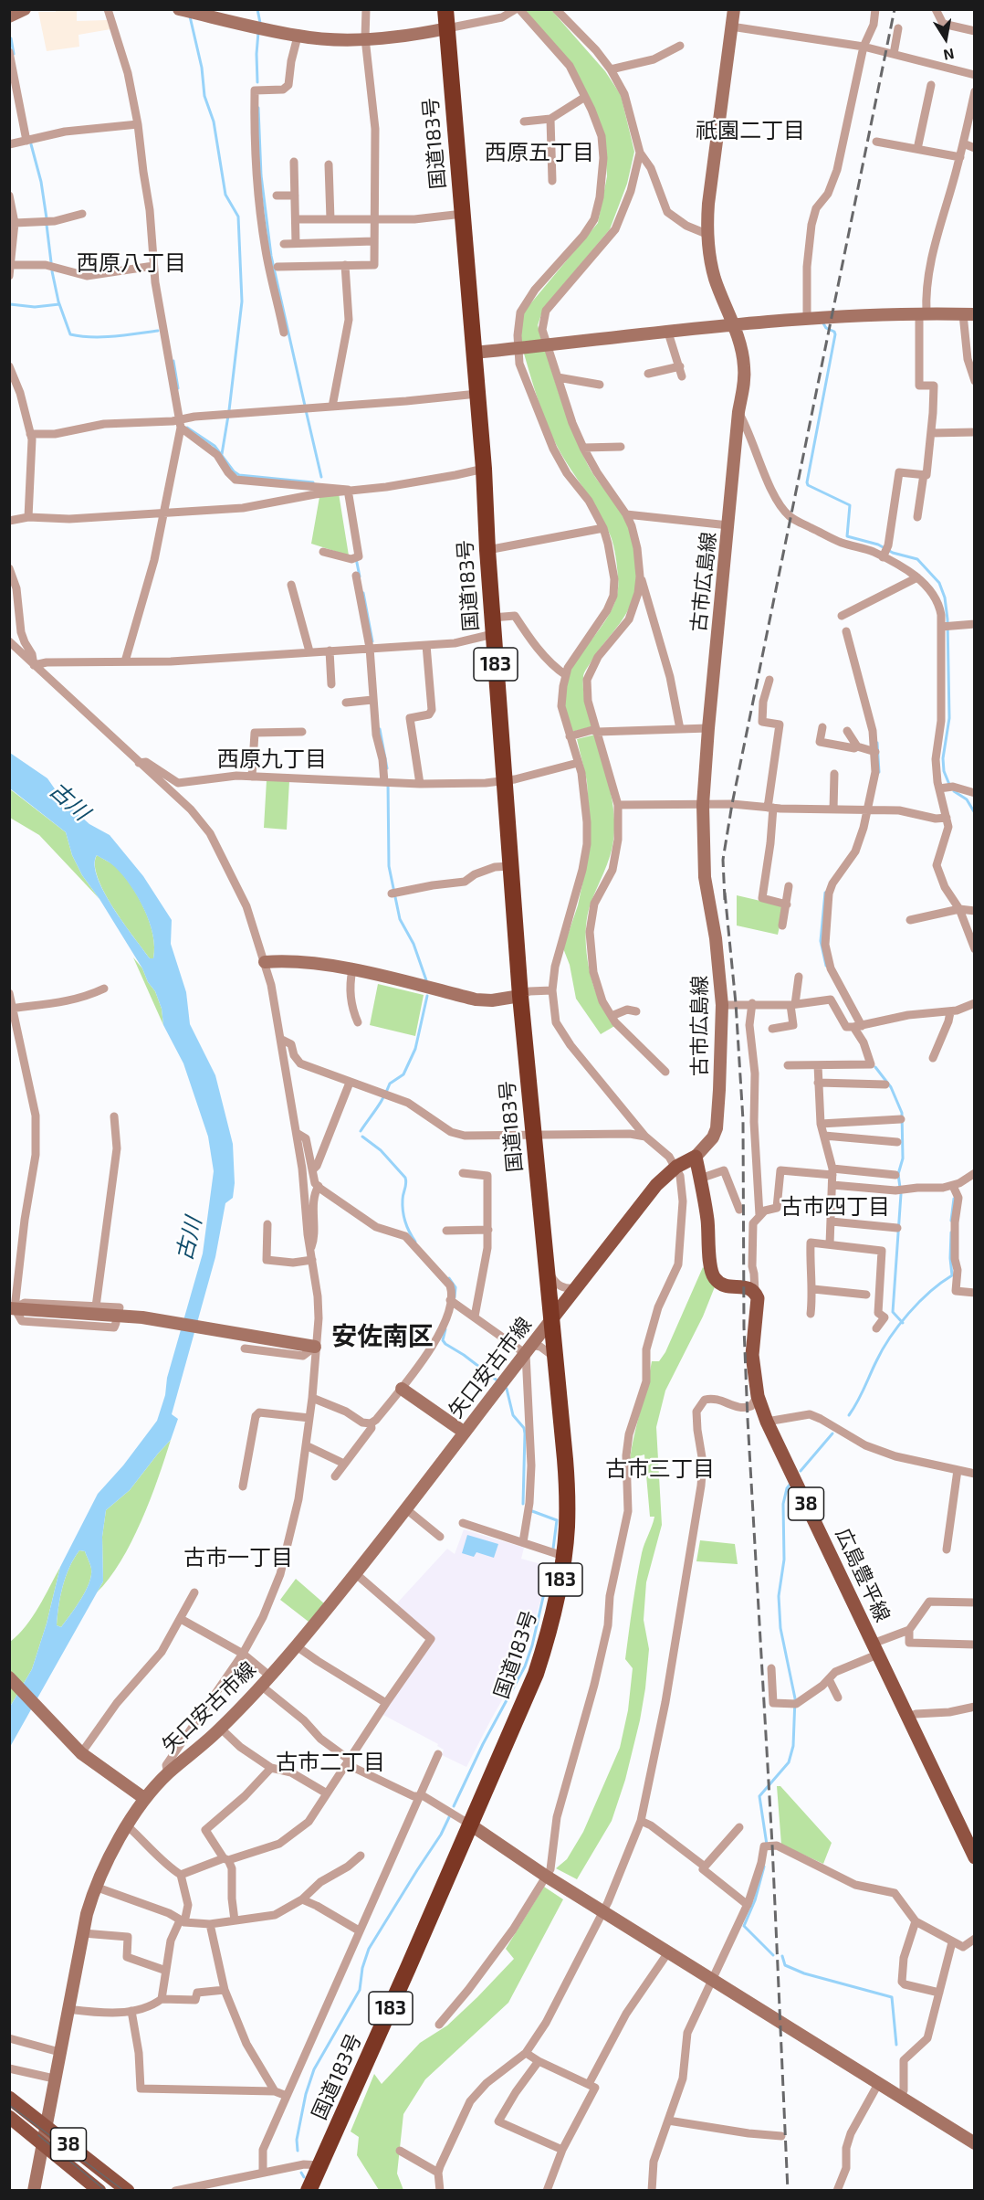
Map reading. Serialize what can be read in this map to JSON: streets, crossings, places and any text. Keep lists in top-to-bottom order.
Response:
{
  "streets": {
    "highway": ["国道183号", "183"],
    "main road": [
      "古市広島線",
      "矢口安古市線",
      "38",
      "広島豊平線"
    ]
  },
  "crossings": [
    ["国道183号", "矢口安古市線"],
    ["矢口安古市線", "38"]
  ],
  "districts": [
    "祇園二丁目",
    "西原五丁目",
    "西原八丁目",
    "西原九丁目",
    "古市四丁目",
    "安佐南区",
    "古市三丁目",
    "古市一丁目",
    "古市二丁目"
  ],
  "water": ["古川"],
  "north": "bottom"
}
